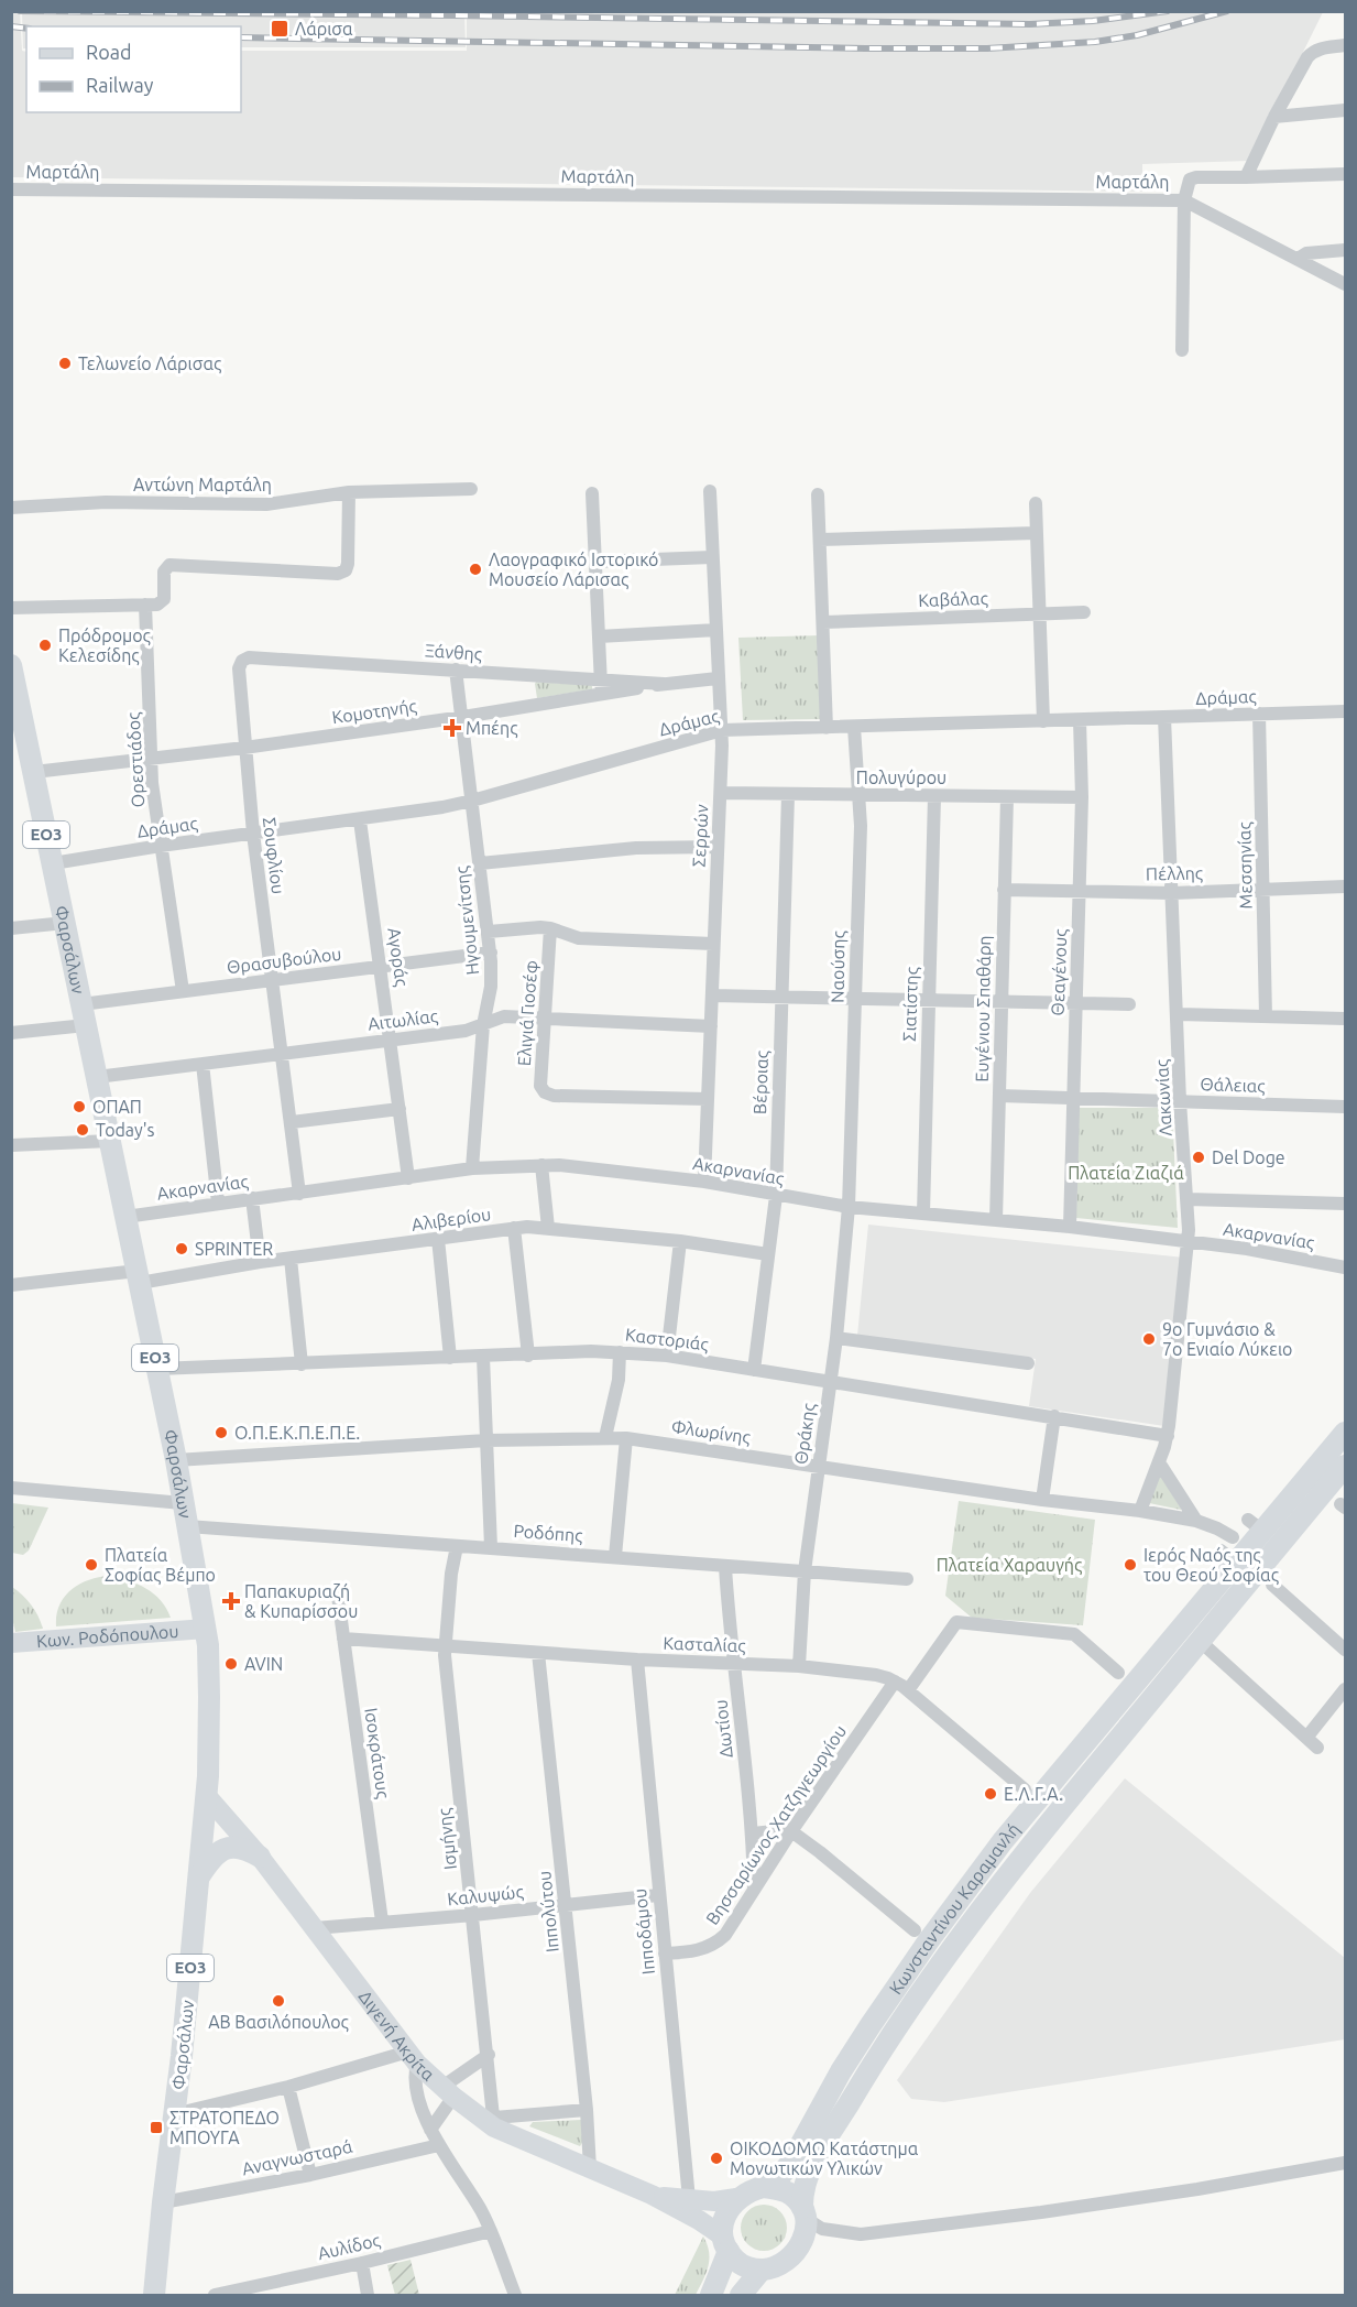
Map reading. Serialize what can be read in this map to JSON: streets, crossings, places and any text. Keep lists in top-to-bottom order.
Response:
{
  "streets": {
    "main road": [
      "ΕΟ3",
      "Φαρσάλων",
      "Κων. Ροδόπουλου",
      "Κωνσταντίνου Καραμανλή",
      "Διγενή Ακρίτα"
    ],
    "street": [
      "Μαρτάλη",
      "Αντώνη Μαρτάλη",
      "Καβάλας",
      "Ξάνθης",
      "Δράμας",
      "Κομοτηνής",
      "Ορεστιάδος",
      "Πολυγύρου",
      "Σερρών",
      "Σουφλίου",
      "Μεσσηνίας",
      "Πέλλης",
      "Ηγουμενίτσης",
      "Αγοράς",
      "Θρασυβούλου",
      "Ναούσης",
      "Θεαγένους",
      "Σιατίστης",
      "Ευγένιου Σπαθάρη",
      "Ελιγιά Γιοσέφ",
      "Αιτωλίας",
      "Βέροιας",
      "Θάλειας",
      "Λακωνίας",
      "Ακαρνανίας",
      "Αλιβερίου",
      "Καστοριάς",
      "Φλωρίνης",
      "Θράκης",
      "Ροδόπης",
      "Κασταλίας",
      "Δωτίου",
      "Ισοκράτους",
      "Βησσαρίωνος Χατζηγεωργίου",
      "Ισμήνης",
      "Καλυψώς",
      "Ιππολύτου",
      "Ιπποδάμου",
      "Αναγνωσταρά",
      "Αυλίδος"
    ]
  },
  "crossings": [
    ["Ξάνθης", "Κομοτηνής"],
    ["Ξάνθης", "Σουφλίου"],
    ["Ξάνθης", "Ηγουμενίτσης"],
    ["Δράμας", "Ορεστιάδος"],
    ["Δράμας", "Σερρών"],
    ["Δράμας", "Σουφλίου"],
    ["Δράμας", "Μεσσηνίας"],
    ["Δράμας", "Ηγουμενίτσης"],
    ["Δράμας", "Φαρσάλων"],
    ["Δράμας", "Αγοράς"],
    ["Δράμας", "Ναούσης"],
    ["Δράμας", "Θεαγένους"],
    ["Δράμας", "Λακωνίας"],
    ["Κομοτηνής", "Ορεστιάδος"],
    ["Κομοτηνής", "Σερρών"],
    ["Κομοτηνής", "Σουφλίου"],
    ["Κομοτηνής", "Ηγουμενίτσης"],
    ["Κομοτηνής", "Φαρσάλων"],
    ["Ορεστιάδος", "Θρασυβούλου"],
    ["Πολυγύρου", "Σερρών"],
    ["Πολυγύρου", "Ναούσης"],
    ["Πολυγύρου", "Θεαγένους"],
    ["Πολυγύρου", "Σιατίστης"],
    ["Πολυγύρου", "Ευγένιου Σπαθάρη"],
    ["Πολυγύρου", "Βέροιας"],
    ["Σερρών", "Ελιγιά Γιοσέφ"],
    ["Σερρών", "Αιτωλίας"],
    ["Σερρών", "Ακαρνανίας"],
    ["Σουφλίου", "Θρασυβούλου"],
    ["Σουφλίου", "Αιτωλίας"],
    ["Σουφλίου", "Ακαρνανίας"],
    ["Μεσσηνίας", "Πέλλης"],
    ["Πέλλης", "Θεαγένους"],
    ["Πέλλης", "Ευγένιου Σπαθάρη"],
    ["Πέλλης", "Λακωνίας"],
    ["Ηγουμενίτσης", "Θρασυβούλου"],
    ["Ηγουμενίτσης", "Αιτωλίας"],
    ["Ηγουμενίτσης", "Ακαρνανίας"],
    ["Φαρσάλων", "Θρασυβούλου"],
    ["Φαρσάλων", "Αιτωλίας"],
    ["Φαρσάλων", "Ακαρνανίας"],
    ["Φαρσάλων", "Αλιβερίου"],
    ["Φαρσάλων", "Καστοριάς"],
    ["Φαρσάλων", "Φλωρίνης"],
    ["Φαρσάλων", "Ροδόπης"],
    ["Φαρσάλων", "Κων. Ροδόπουλου"],
    ["Φαρσάλων", "Διγενή Ακρίτα"],
    ["Φαρσάλων", "Αναγνωσταρά"],
    ["Αγοράς", "Θρασυβούλου"],
    ["Αγοράς", "Αιτωλίας"],
    ["Αγοράς", "Ακαρνανίας"],
    ["Ναούσης", "Ακαρνανίας"],
    ["Ναούσης", "Θράκης"],
    ["Θεαγένους", "Θάλειας"],
    ["Θεαγένους", "Ακαρνανίας"],
    ["Σιατίστης", "Ακαρνανίας"],
    ["Ευγένιου Σπαθάρη", "Θάλειας"],
    ["Ευγένιου Σπαθάρη", "Ακαρνανίας"],
    ["Ελιγιά Γιοσέφ", "Αιτωλίας"],
    ["Βέροιας", "Ακαρνανίας"],
    ["Βέροιας", "Αλιβερίου"],
    ["Βέροιας", "Καστοριάς"],
    ["Θάλειας", "Λακωνίας"],
    ["Λακωνίας", "Ακαρνανίας"],
    ["Λακωνίας", "Καστοριάς"],
    ["Λακωνίας", "Φλωρίνης"],
    ["Ακαρνανίας", "Θράκης"],
    ["Καστοριάς", "Θράκης"],
    ["Φλωρίνης", "Θράκης"],
    ["Θράκης", "Ροδόπης"],
    ["Θράκης", "Κασταλίας"],
    ["Ροδόπης", "Δωτίου"],
    ["Ροδόπης", "Ισμήνης"],
    ["Κασταλίας", "Δωτίου"],
    ["Κασταλίας", "Ισοκράτους"],
    ["Κασταλίας", "Βησσαρίωνος Χατζηγεωργίου"],
    ["Κασταλίας", "Ισμήνης"],
    ["Κασταλίας", "Ιππολύτου"],
    ["Κασταλίας", "Ιπποδάμου"],
    ["Δωτίου", "Βησσαρίωνος Χατζηγεωργίου"],
    ["Ισοκράτους", "Καλυψώς"],
    ["Βησσαρίωνος Χατζηγεωργίου", "Ιπποδάμου"],
    ["Ισμήνης", "Καλυψώς"],
    ["Ισμήνης", "Διγενή Ακρίτα"],
    ["Καλυψώς", "Ιππολύτου"],
    ["Καλυψώς", "Ιπποδάμου"],
    ["Καλυψώς", "Διγενή Ακρίτα"],
    ["Κωνσταντίνου Καραμανλή", "Διγενή Ακρίτα"],
    ["Ιππολύτου", "Διγενή Ακρίτα"],
    ["Ιπποδάμου", "Διγενή Ακρίτα"]
  ],
  "parks": ["Πλατεία Ζιαζιά", "Πλατεία Χαραυγής"],
  "places": {
    "transit": ["Λάρισα", "ΣΤΡΑΤΟΠΕΔΟ ΜΠΟΥΓΑ"],
    "other": [
      "Τελωνείο Λάρισας",
      "Λαογραφικό Ιστορικό Μουσείο Λάρισας",
      "Πρόδρομος Κελεσίδης",
      "ΟΠΑΠ",
      "Today's",
      "Del Doge",
      "SPRINTER",
      "9ο Γυμνάσιο & 7ο Ενιαίο Λύκειο",
      "Ο.Π.Ε.Κ.Π.Ε.Π.Ε.",
      "Πλατεία Σοφίας Βέμπο",
      "Ιερός Ναός της του Θεού Σοφίας",
      "AVIN",
      "Ε.Λ.Γ.Α.",
      "ΑΒ Βασιλόπουλος",
      "ΟΙΚΟΔΟΜΩ Κατάστημα Μονωτικών Υλικών"
    ],
    "health": ["Μπέης", "Παπακυριαζή & Κυπαρίσσου"]
  },
  "legend": ["Road", "Railway"]
}
